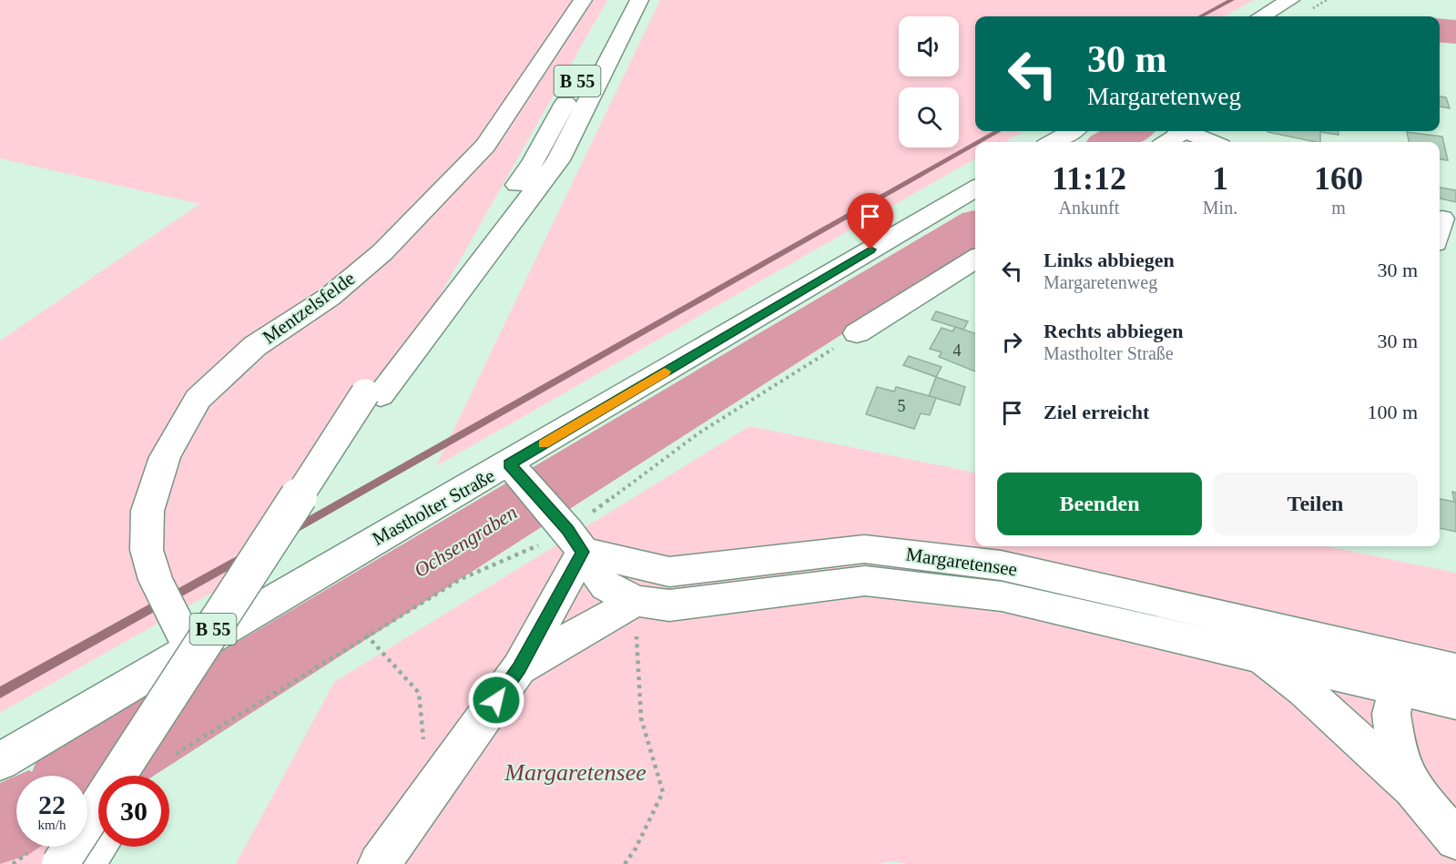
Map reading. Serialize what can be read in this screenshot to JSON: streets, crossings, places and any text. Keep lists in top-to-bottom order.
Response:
{
  "streets": {
    "main road": [
      "B 55",
      "Mentzelsfelde",
      "Mastholter Straße",
      "Margaretensee"
    ]
  },
  "crossings": [
    ["Mentzelsfelde", "Mastholter Straße"]
  ],
  "water": ["Ochsengraben"],
  "parks": ["Margaretensee"],
  "house_numbers": ["4", "5"],
  "page": {
    "turn": ["30 m", "Margaretenweg"],
    "eta": [
      "11:12",
      "Ankunft",
      "1",
      "Min.",
      "160",
      "m"
    ],
    "list": [
      {
        "name": "Links abbiegen",
        "note": "Margaretenweg",
        "value": "30 m"
      },
      {
        "name": "Rechts abbiegen",
        "note": "Mastholter Straße",
        "value": "30 m"
      },
      {
        "name": "Ziel erreicht",
        "value": "100 m"
      }
    ],
    "buttons": ["Beenden", "Teilen"],
    "speed": "22 km/h",
    "limit": "30"
  }
}
